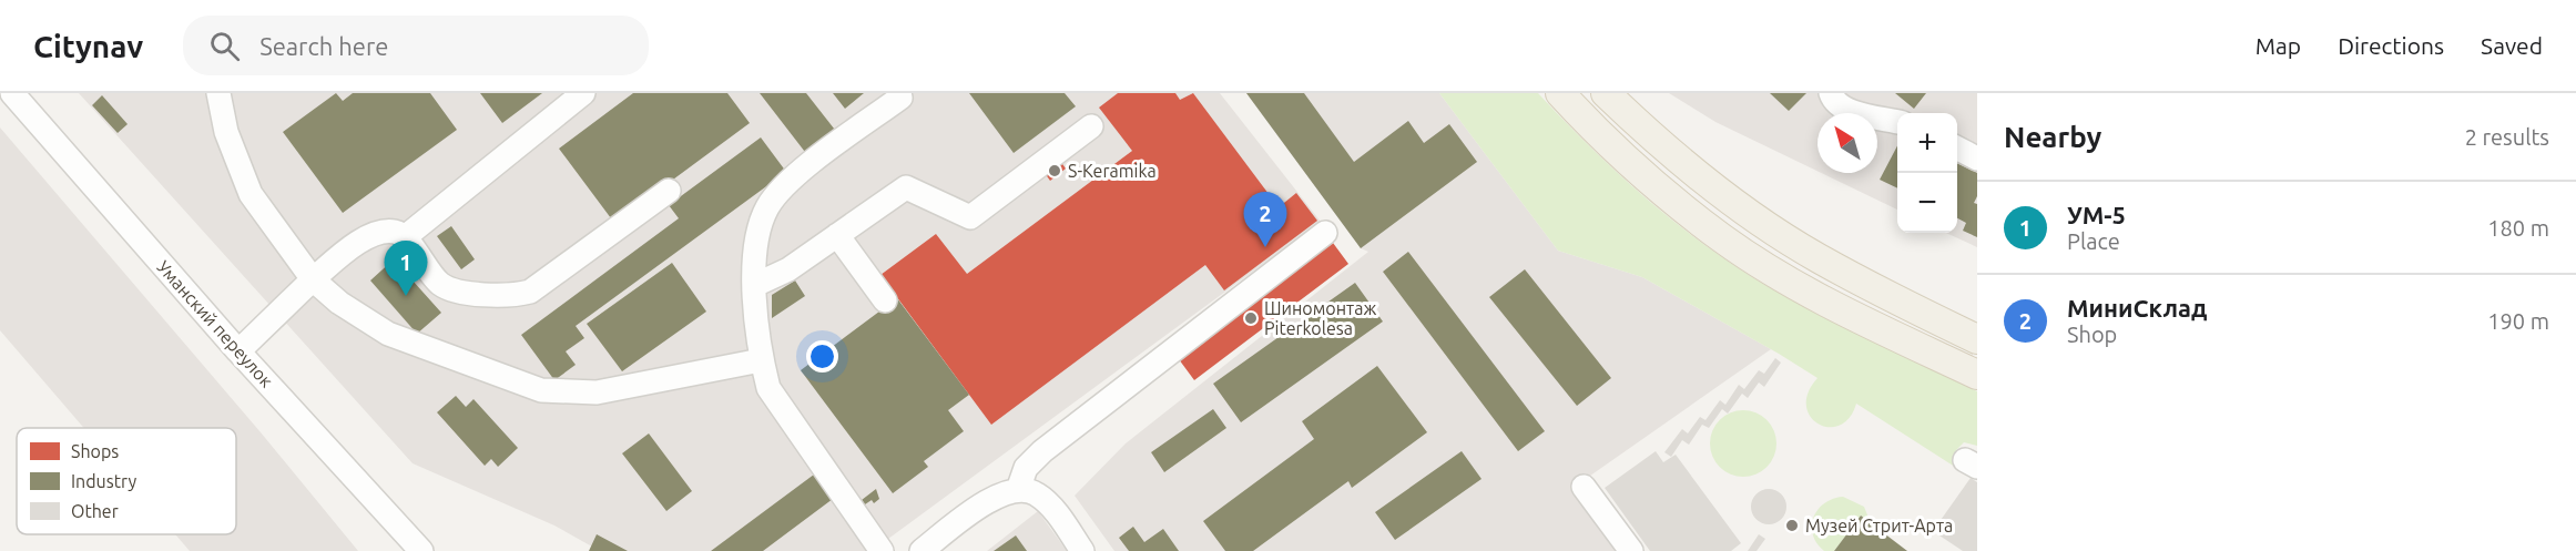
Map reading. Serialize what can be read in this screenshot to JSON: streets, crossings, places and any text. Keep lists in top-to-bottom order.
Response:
{
  "streets": {
    "street": ["Уманский переулок"]
  },
  "places": ["S-Keramika", "Шиномонтаж Piterkolesa", "Музей Стрит-Арта"],
  "legend": ["Shops", "Industry", "Other"],
  "north": "top left",
  "page": {
    "header": "Citynav",
    "search": "Search here",
    "nav": ["Map", "Directions", "Saved"],
    "heading": ["Nearby", "2 results"],
    "map_buttons": ["+", "−"],
    "list": [
      {
        "mark": "1",
        "name": "УМ-5",
        "note": "Place",
        "value": "180 m"
      },
      {
        "mark": "2",
        "name": "МиниСклад",
        "note": "Shop",
        "value": "190 m"
      }
    ],
    "pins": ["2", "1"]
  }
}
